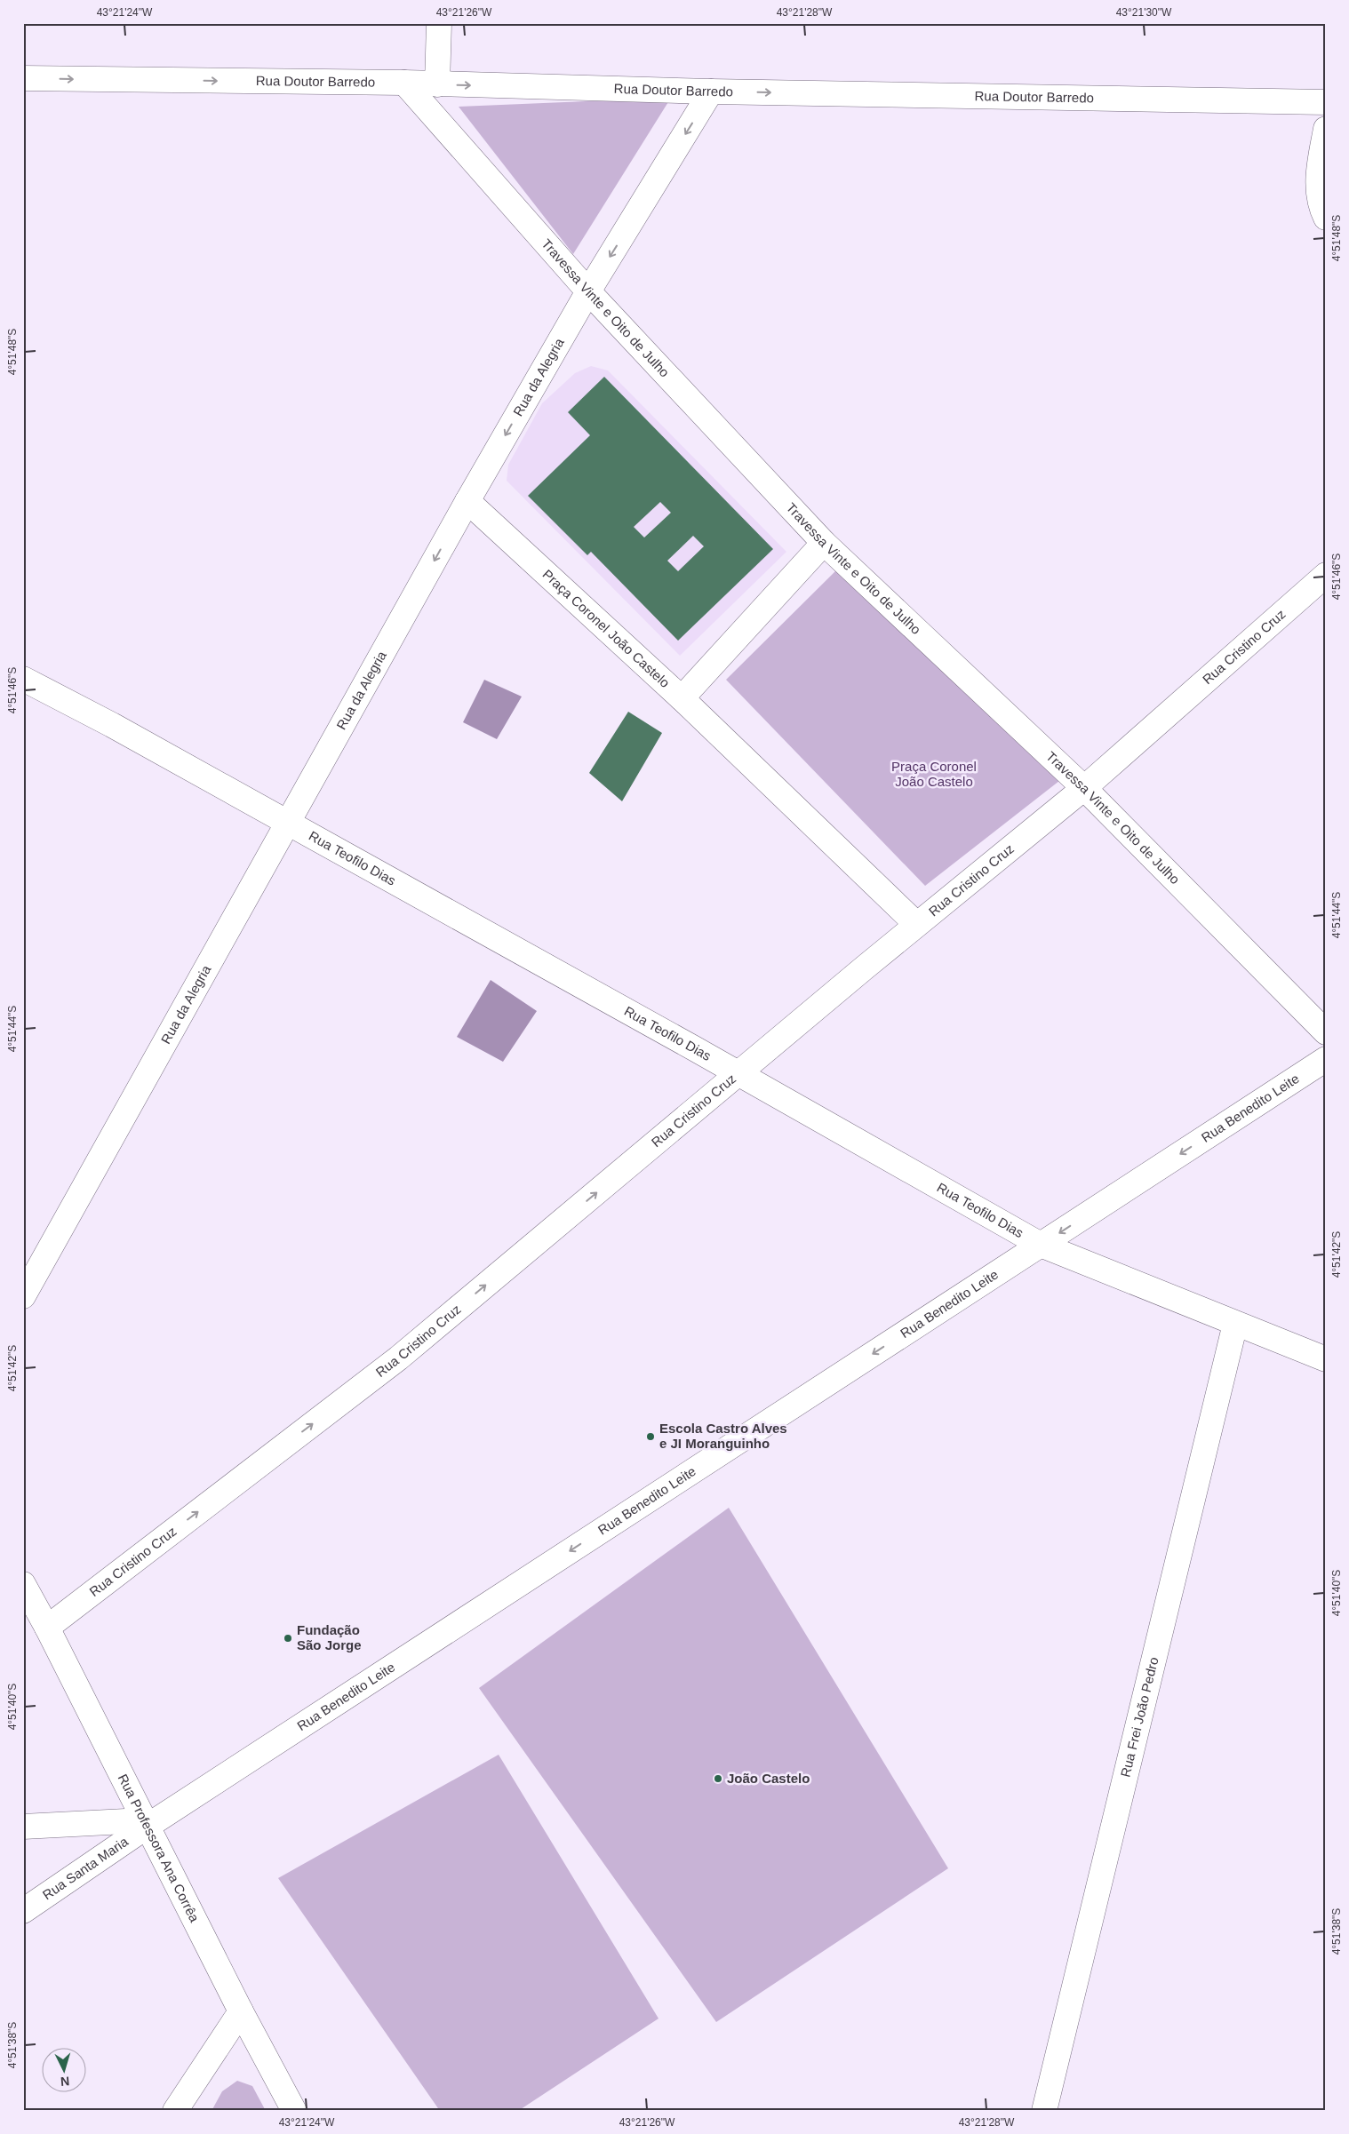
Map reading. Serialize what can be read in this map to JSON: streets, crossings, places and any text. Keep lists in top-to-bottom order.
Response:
{
  "streets": {
    "street": [
      "Rua Doutor Barredo",
      "Travessa Vinte e Oito de Julho",
      "Rua da Alegria",
      "Praça Coronel João Castelo",
      "Rua Cristino Cruz",
      "Rua Teofilo Dias",
      "Rua Benedito Leite",
      "Rua Frei João Pedro",
      "Rua Professora Ana Corrêa",
      "Rua Santa Maria"
    ]
  },
  "crossings": [
    ["Rua Doutor Barredo", "Travessa Vinte e Oito de Julho"],
    ["Rua Doutor Barredo", "Rua da Alegria"],
    ["Travessa Vinte e Oito de Julho", "Rua da Alegria"],
    ["Travessa Vinte e Oito de Julho", "Rua Cristino Cruz"],
    ["Rua da Alegria", "Praça Coronel João Castelo"],
    ["Rua da Alegria", "Rua Teofilo Dias"],
    ["Praça Coronel João Castelo", "Rua Cristino Cruz"],
    ["Rua Cristino Cruz", "Rua Teofilo Dias"],
    ["Rua Cristino Cruz", "Rua Professora Ana Corrêa"],
    ["Rua Teofilo Dias", "Rua Benedito Leite"],
    ["Rua Teofilo Dias", "Rua Frei João Pedro"],
    ["Rua Benedito Leite", "Rua Professora Ana Corrêa"],
    ["Rua Benedito Leite", "Rua Santa Maria"],
    ["Rua Professora Ana Corrêa", "Rua Santa Maria"]
  ],
  "one_way": [
    "Rua Doutor Barredo",
    "Rua da Alegria",
    "Rua Cristino Cruz",
    "Rua Benedito Leite"
  ],
  "parks": ["Praça Coronel João Castelo"],
  "places": ["Escola Castro Alves e JI Moranguinho", "Fundação São Jorge", "João Castelo"],
  "north": "bottom",
  "coordinates": [
    "43°21'24\"W",
    "43°21'26\"W",
    "43°21'28\"W",
    "43°21'30\"W",
    "4°51'48\"S",
    "4°51'46\"S",
    "4°51'44\"S",
    "4°51'42\"S",
    "4°51'40\"S",
    "4°51'38\"S"
  ]
}
